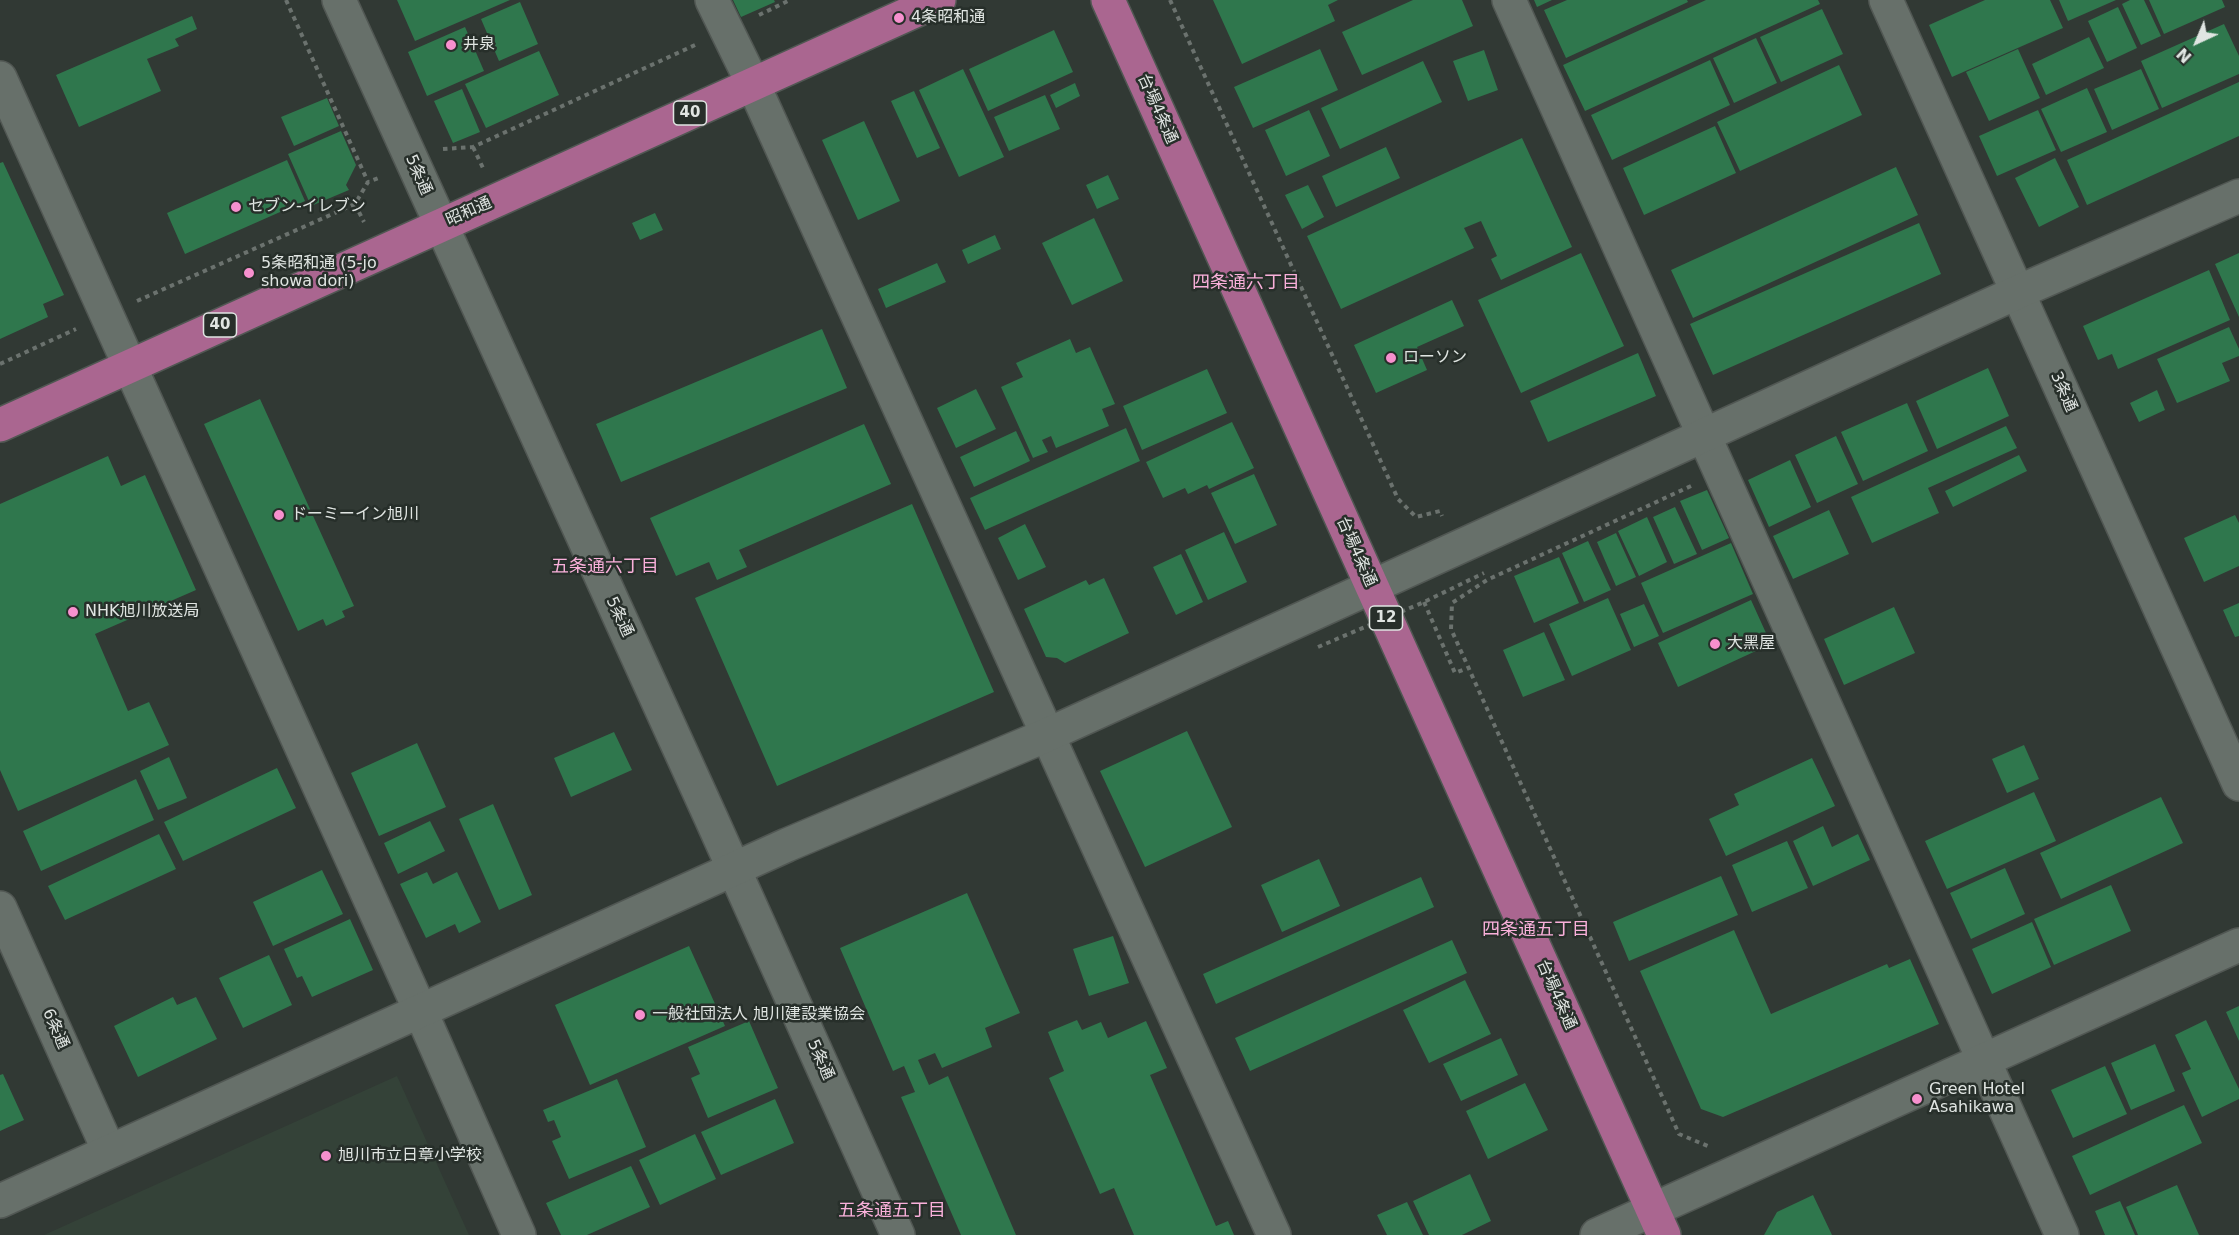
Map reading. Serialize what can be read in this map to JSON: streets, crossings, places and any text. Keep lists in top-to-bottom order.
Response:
{
  "streets": {
    "highway": [
      "台場4条通",
      "40",
      "昭和通",
      "12"
    ],
    "street": ["5条通", "3条通", "6条通"]
  },
  "crossings": [
    ["5条通", "昭和通"]
  ],
  "districts": [
    "四条通六丁目",
    "五条通六丁目",
    "四条通五丁目",
    "五条通五丁目"
  ],
  "places": [
    "4条昭和通",
    "井泉",
    "セブン-イレブン",
    "5条昭和通 (5-jo showa dori)",
    "ローソン",
    "ドーミーイン旭川",
    "NHK旭川放送局",
    "大黑屋",
    "一般社団法人 旭川建設業協会",
    "Green Hotel Asahikawa",
    "旭川市立日章小学校"
  ],
  "north": "bottom left"
}
